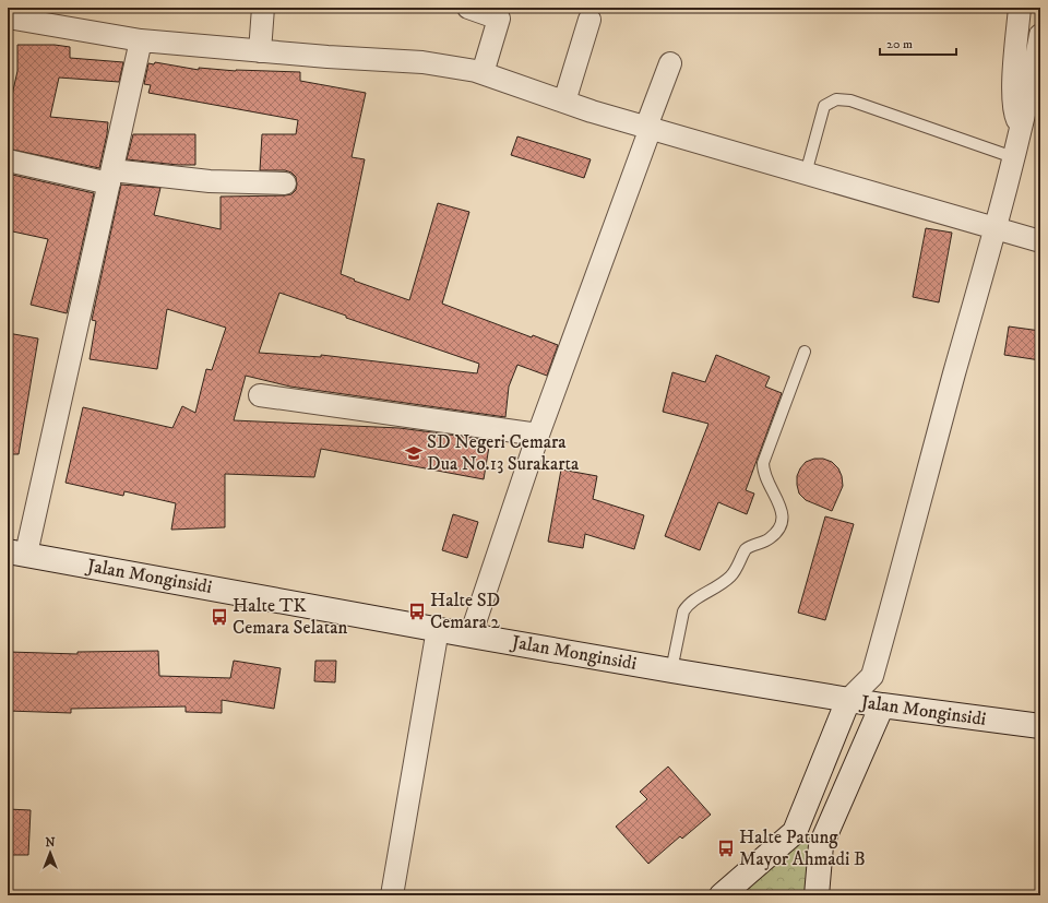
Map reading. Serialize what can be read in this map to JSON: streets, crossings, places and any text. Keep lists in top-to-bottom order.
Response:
{
  "streets": {
    "main road": ["Jalan Monginsidi"]
  },
  "places": {
    "school or university": ["SD Negeri Cemara Dua No.13 Surakarta"],
    "bus stop": ["Halte SD Cemara 2", "Halte TK Cemara Selatan", "Halte Patung Mayor Ahmadi B"]
  },
  "scale_bar": "20 m",
  "north": "top"
}
